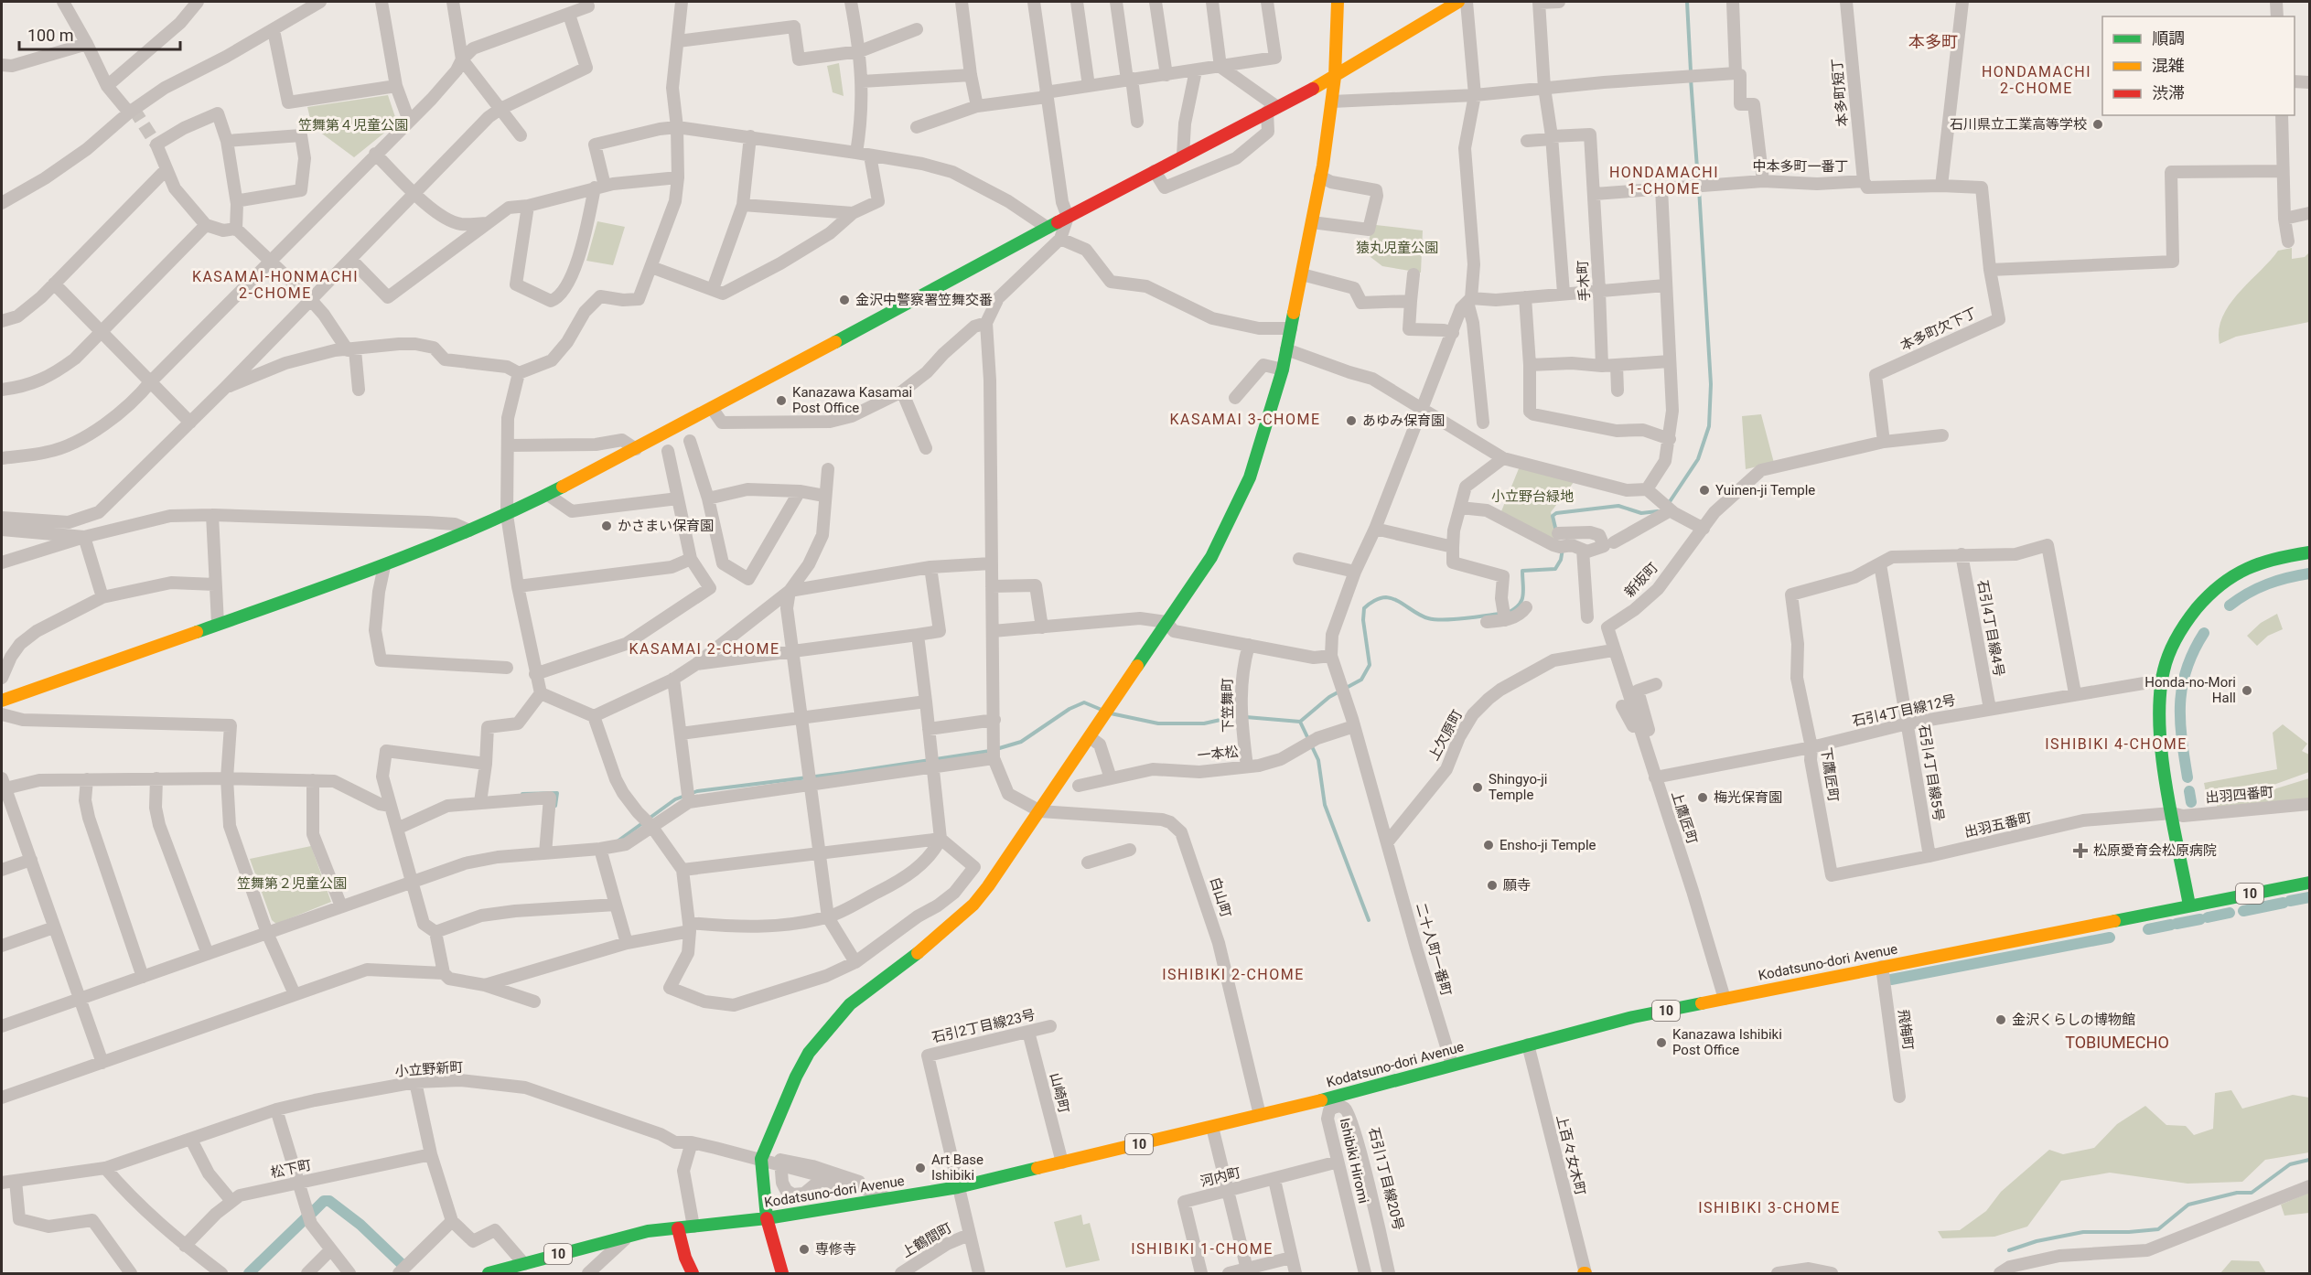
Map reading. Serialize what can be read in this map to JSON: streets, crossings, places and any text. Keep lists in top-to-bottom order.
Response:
{
  "streets": {
    "street": [
      "本多町短丁",
      "中本多町一番丁",
      "手木町",
      "本多町欠下丁",
      "新坂町",
      "石引4丁目線4号",
      "下笠舞町",
      "石引4丁目線12号",
      "上欠原町",
      "一本松",
      "石引4丁目線5号",
      "下鷹匠町",
      "出羽四番町",
      "上鷹匠町",
      "出羽五番町",
      "10",
      "白山町",
      "二十人町一番町",
      "Kodatsuno-dori Avenue",
      "石引2丁目線23号",
      "飛梅町",
      "小立野新町",
      "山崎町",
      "上百々女木町",
      "Ishibiki Hiromi",
      "松下町",
      "河内町",
      "石引1丁目線20号",
      "上鶴間町"
    ]
  },
  "crossings": [
    ["本多町短丁", "中本多町一番丁"],
    ["中本多町一番丁", "手木町"],
    ["新坂町", "上欠原町"],
    ["新坂町", "上鷹匠町"],
    ["石引4丁目線4号", "石引4丁目線12号"],
    ["下笠舞町", "一本松"],
    ["石引4丁目線12号", "石引4丁目線5号"],
    ["石引4丁目線12号", "下鷹匠町"],
    ["石引4丁目線12号", "上鷹匠町"],
    ["上欠原町", "上鷹匠町"],
    ["上欠原町", "二十人町一番町"],
    ["一本松", "二十人町一番町"],
    ["石引4丁目線5号", "下鷹匠町"],
    ["石引4丁目線5号", "出羽五番町"],
    ["下鷹匠町", "出羽五番町"],
    ["出羽四番町", "出羽五番町"],
    ["上鷹匠町", "Kodatsuno-dori Avenue"],
    ["白山町", "Kodatsuno-dori Avenue"],
    ["二十人町一番町", "Kodatsuno-dori Avenue"],
    ["Kodatsuno-dori Avenue", "石引2丁目線23号"],
    ["Kodatsuno-dori Avenue", "飛梅町"],
    ["Kodatsuno-dori Avenue", "山崎町"],
    ["Kodatsuno-dori Avenue", "上百々女木町"],
    ["Kodatsuno-dori Avenue", "石引1丁目線20号"],
    ["石引2丁目線23号", "山崎町"]
  ],
  "districts": [
    "本多町",
    "HONDAMACHI 2-CHOME",
    "HONDAMACHI 1-CHOME",
    "KASAMAI-HONMACHI 2-CHOME",
    "KASAMAI 3-CHOME",
    "KASAMAI 2-CHOME",
    "ISHIBIKI 4-CHOME",
    "ISHIBIKI 2-CHOME",
    "TOBIUMECHO",
    "ISHIBIKI 3-CHOME",
    "ISHIBIKI 1-CHOME"
  ],
  "parks": [
    "笠舞第４児童公園",
    "猿丸児童公園",
    "小立野台緑地",
    "笠舞第２児童公園"
  ],
  "places": {
    "other": [
      "石川県立工業高等学校",
      "金沢中警察署笠舞交番",
      "Kanazawa Kasamai Post Office",
      "あゆみ保育園",
      "Yuinen-ji Temple",
      "かさまい保育園",
      "Honda-no-Mori Hall",
      "Shingyo-ji Temple",
      "梅光保育園",
      "Ensho-ji Temple",
      "願寺",
      "金沢くらしの博物館",
      "Kanazawa Ishibiki Post Office",
      "Art Base Ishibiki",
      "専修寺"
    ],
    "health": ["松原愛育会松原病院"]
  },
  "legend": ["順調", "混雑", "渋滞"],
  "scale_bar": "100 m"
}
